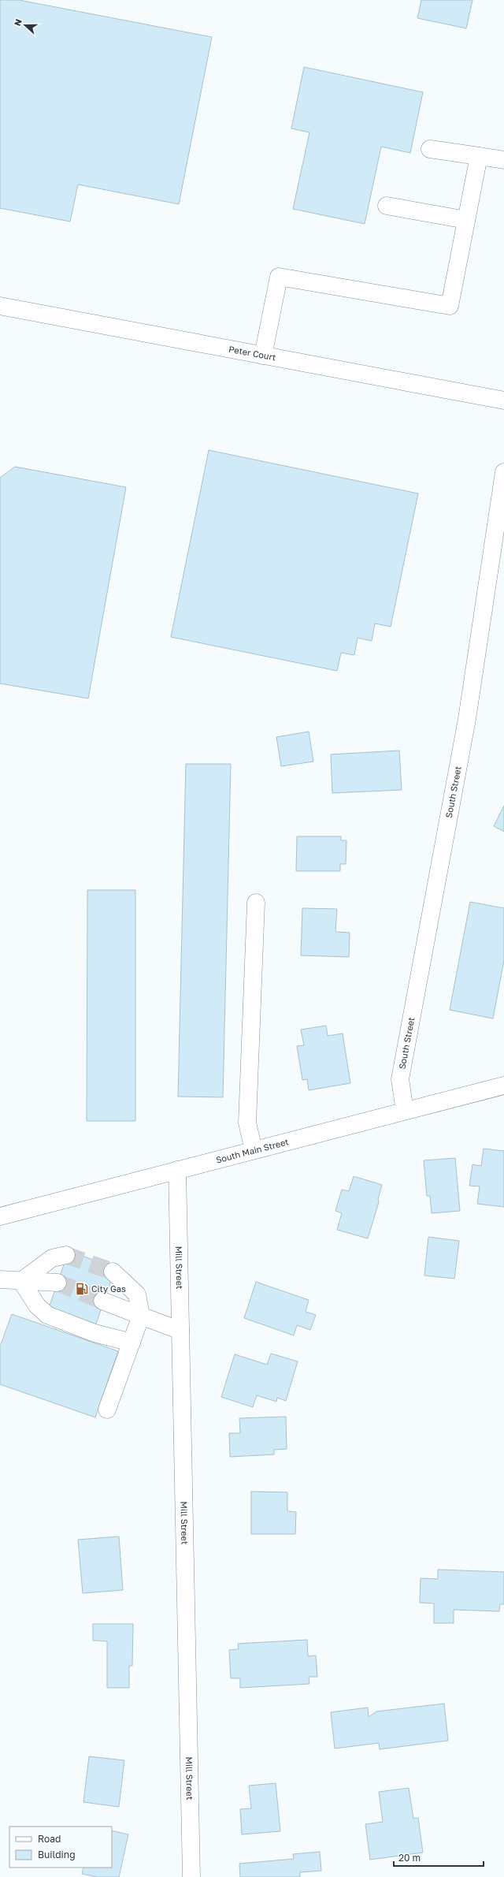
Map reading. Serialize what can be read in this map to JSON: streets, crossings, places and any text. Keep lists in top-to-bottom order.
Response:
{
  "streets": {
    "street": [
      "Peter Court",
      "South Street",
      "South Main Street",
      "Mill Street"
    ]
  },
  "crossings": [
    ["South Street", "South Main Street"],
    ["South Main Street", "Mill Street"]
  ],
  "places": {
    "fuel station": ["City Gas"]
  },
  "legend": ["Road", "Building"],
  "scale_bar": "20 m",
  "north": "left"
}
